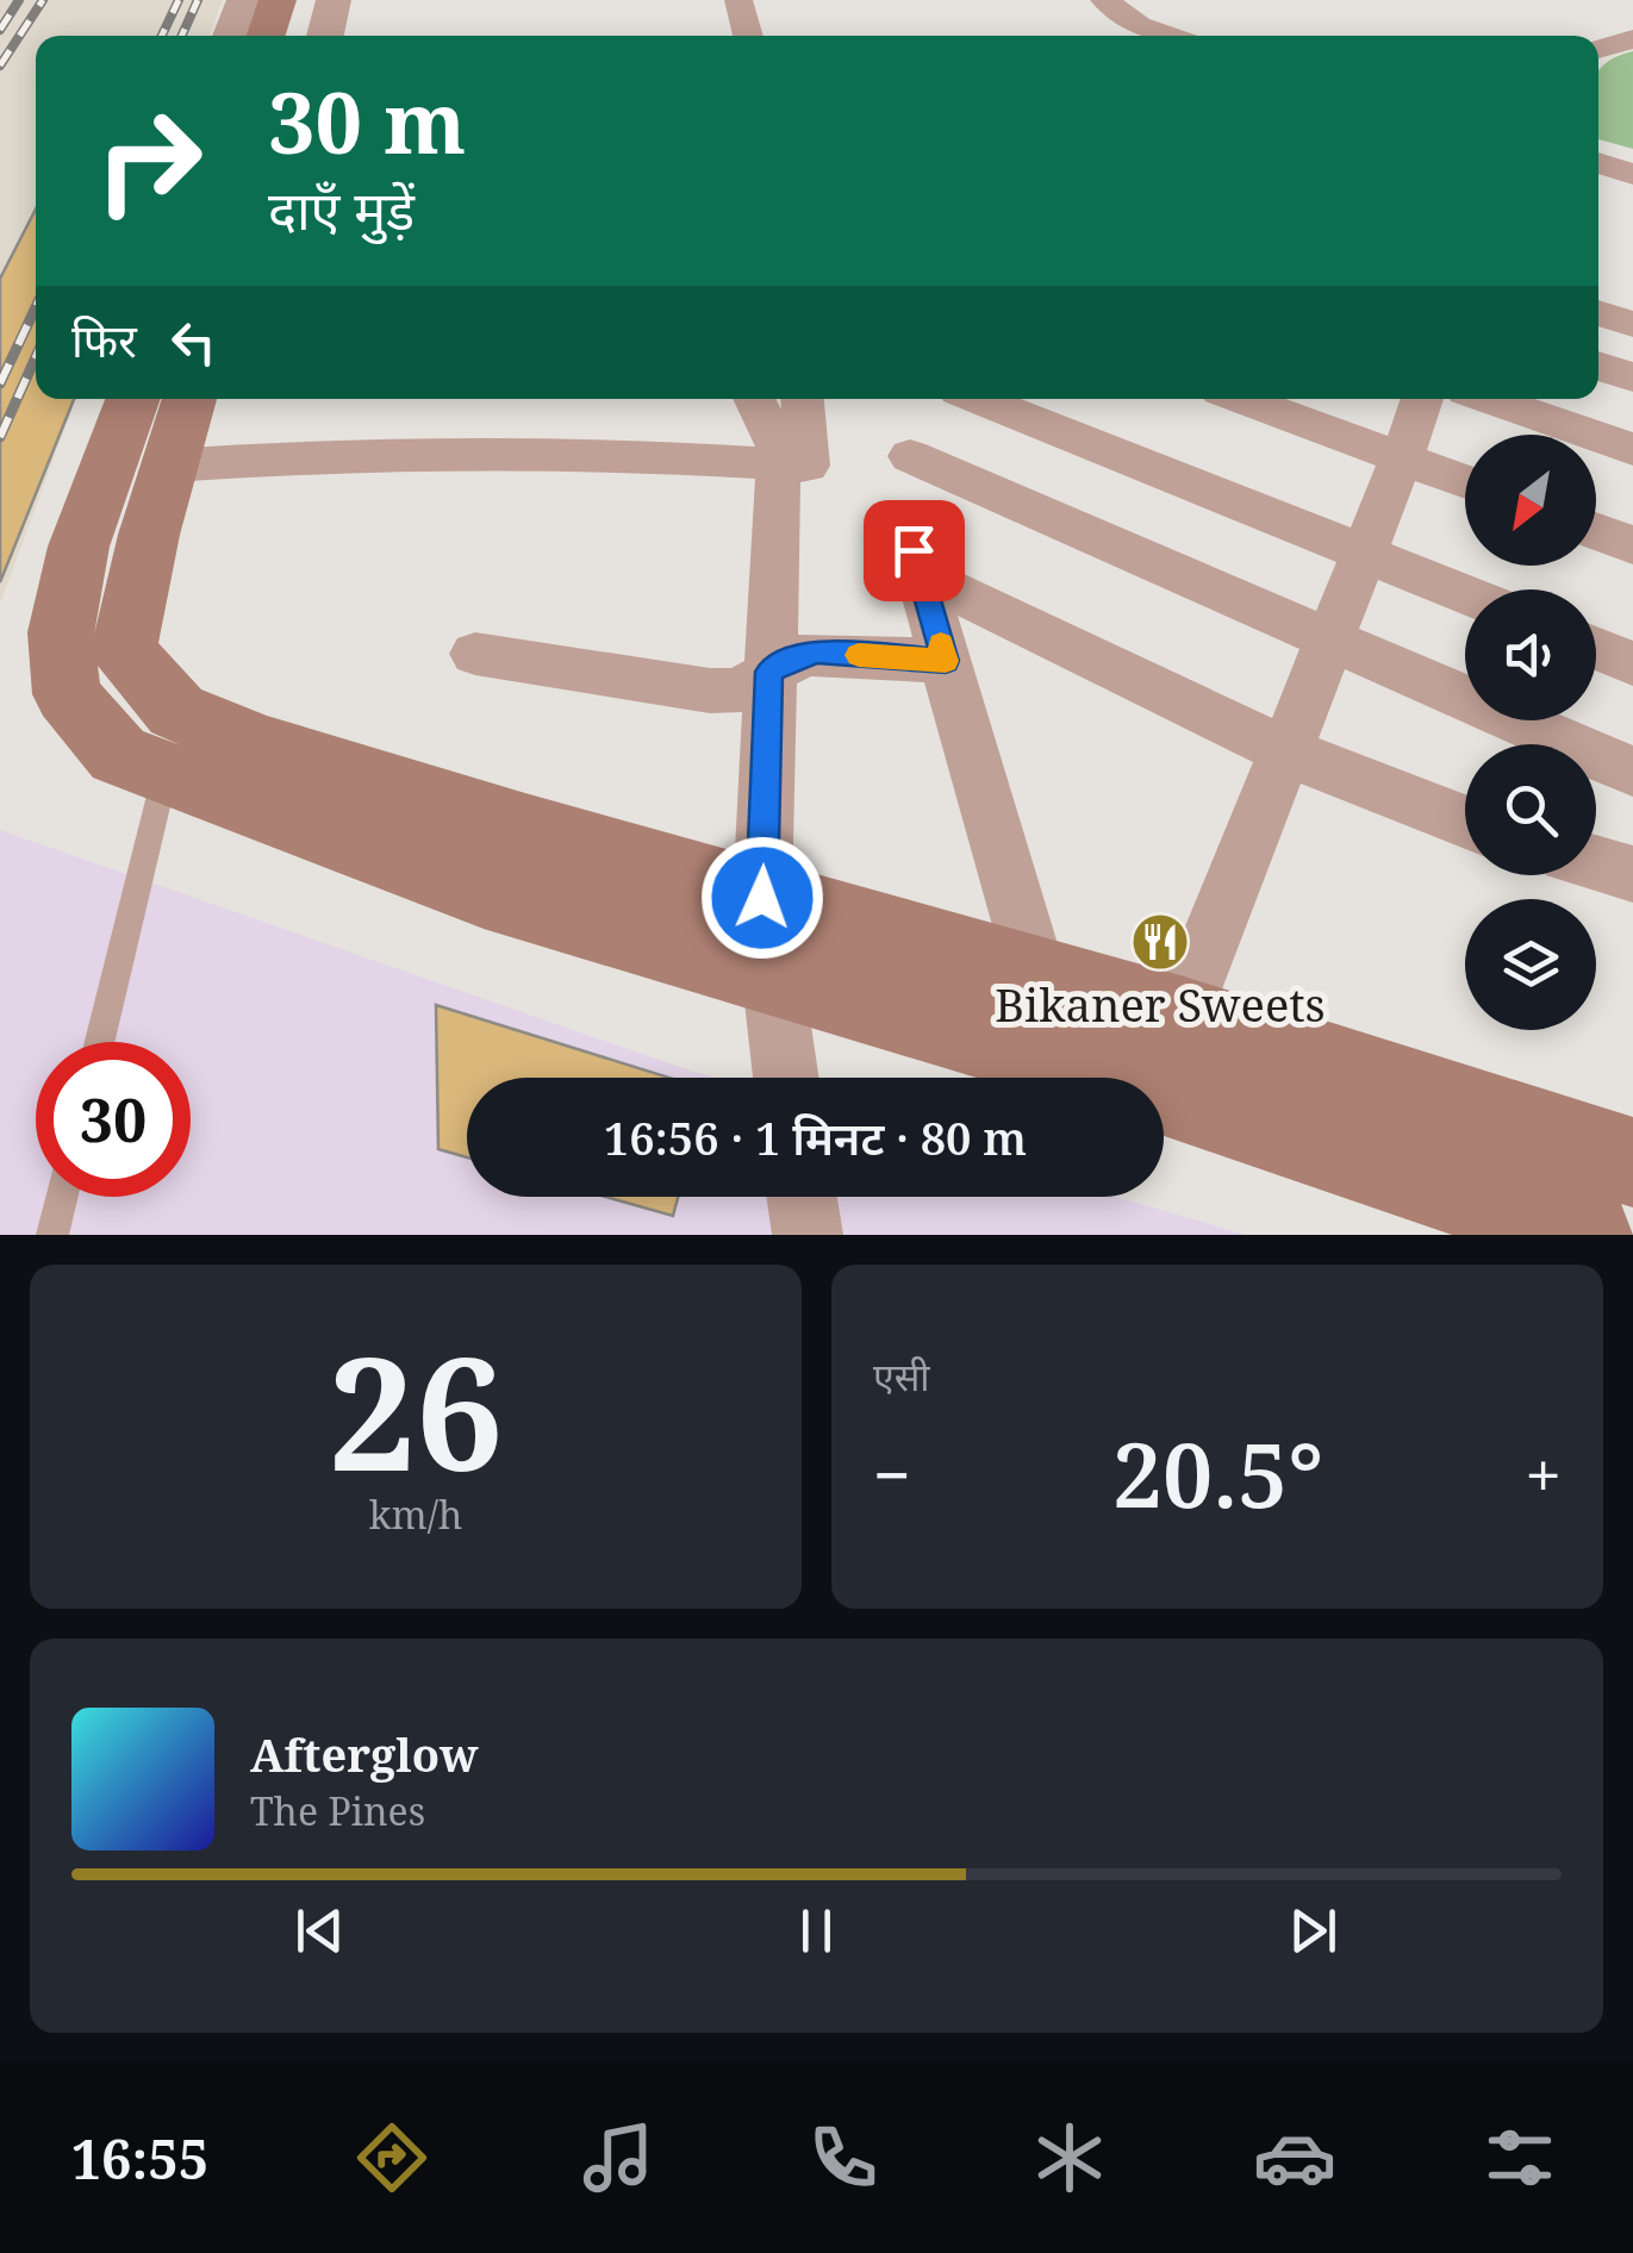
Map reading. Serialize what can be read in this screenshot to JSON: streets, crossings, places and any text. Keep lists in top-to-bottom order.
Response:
{
  "places": {
    "restaurant": ["Bikaner Sweets"]
  },
  "north": "bottom left",
  "page": {
    "turn": ["30 m", "दाएँ मुड़ें"],
    "then": "फिर",
    "limit": "30",
    "trip": "16:56 · 1 मिनट · 80 m",
    "tile": [
      ["26", "km/h"],
      "एसी"
    ],
    "heat": ["−", "20.5°", "+"],
    "song": ["Afterglow", "The Pines"],
    "tabs": "16:55"
  }
}
